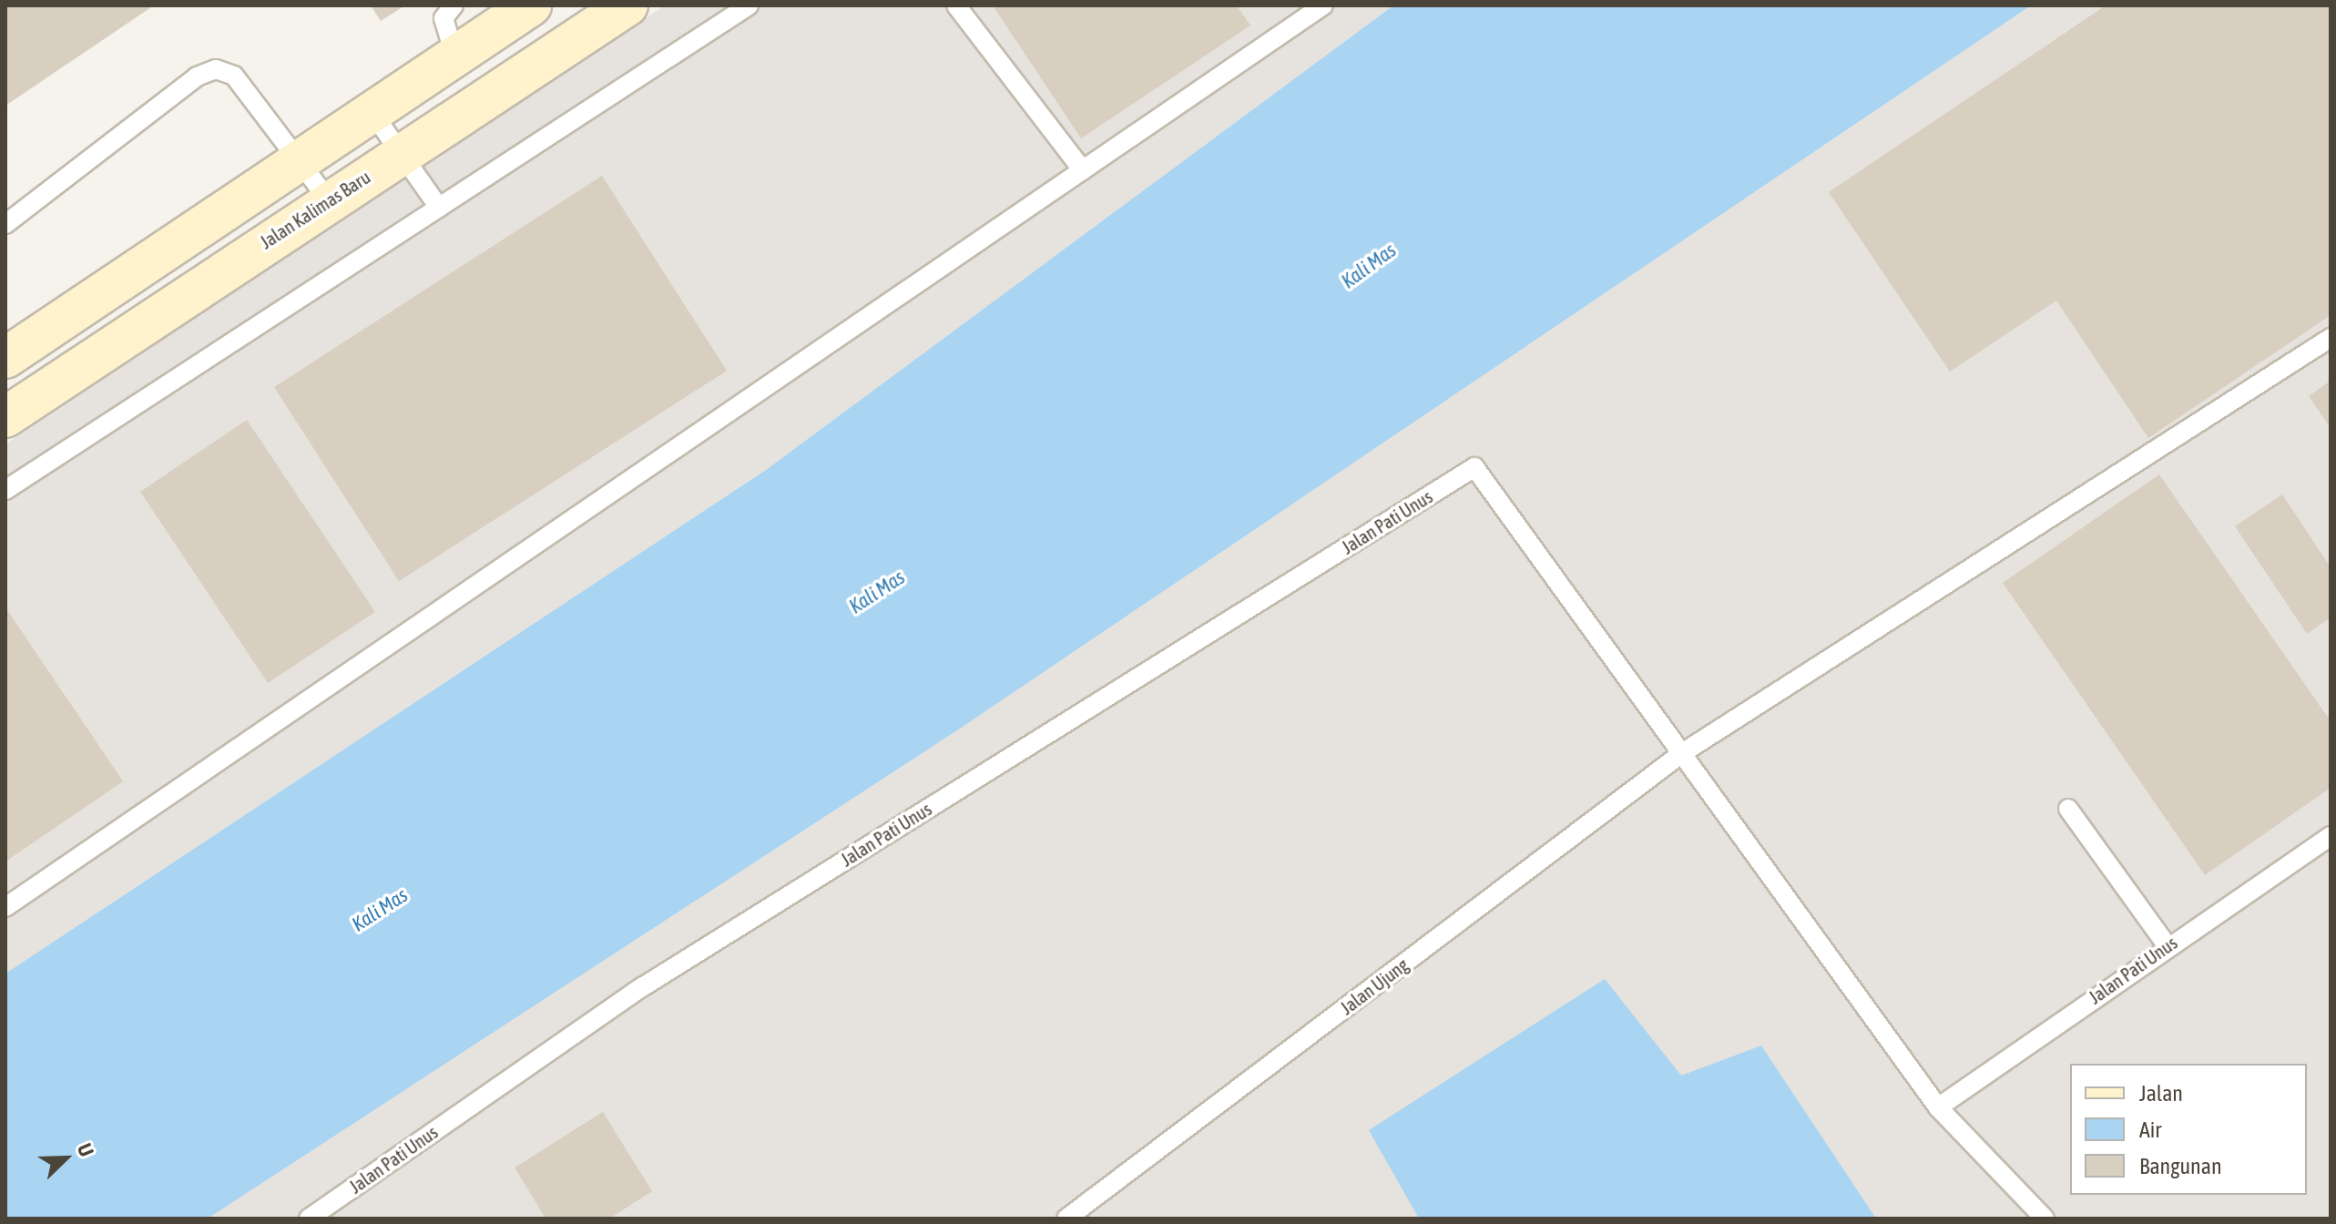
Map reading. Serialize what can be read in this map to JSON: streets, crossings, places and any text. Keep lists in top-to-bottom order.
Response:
{
  "streets": {
    "street": ["Jalan Kalimas Baru"],
    "lane": ["Jalan Pati Unus", "Jalan Ujung"]
  },
  "crossings": [
    ["Jalan Pati Unus", "Jalan Ujung"]
  ],
  "water": ["Kali Mas"],
  "legend": ["Jalan", "Air", "Bangunan"],
  "north": "top right"
}
